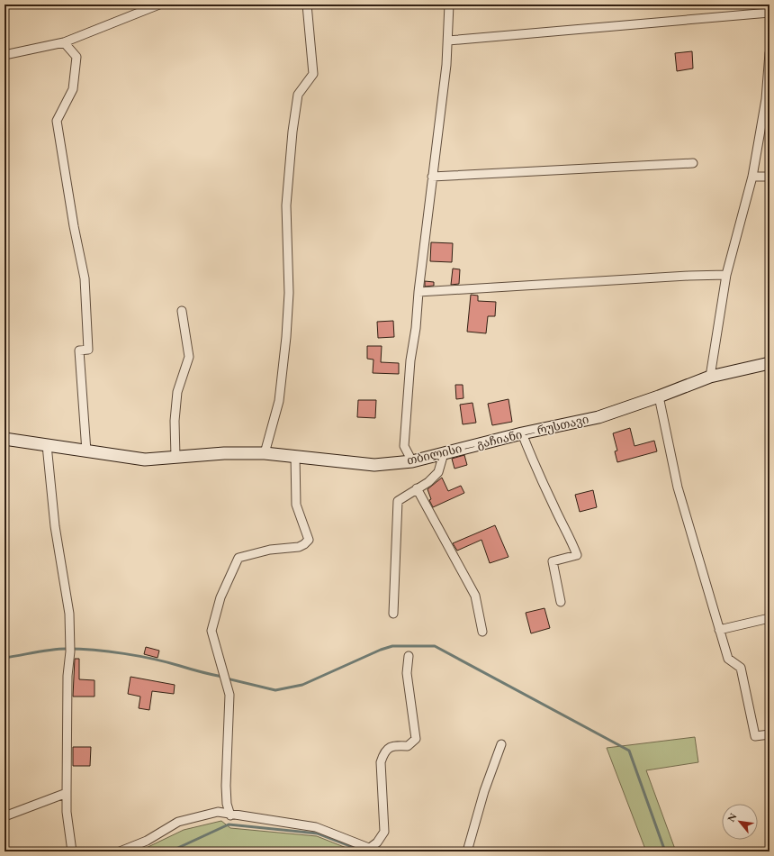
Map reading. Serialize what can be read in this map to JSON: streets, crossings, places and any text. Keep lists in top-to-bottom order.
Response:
{
  "streets": {
    "main road": ["თბილისი — გაჩიანი — რუსთავი"]
  },
  "north": "top left"
}
